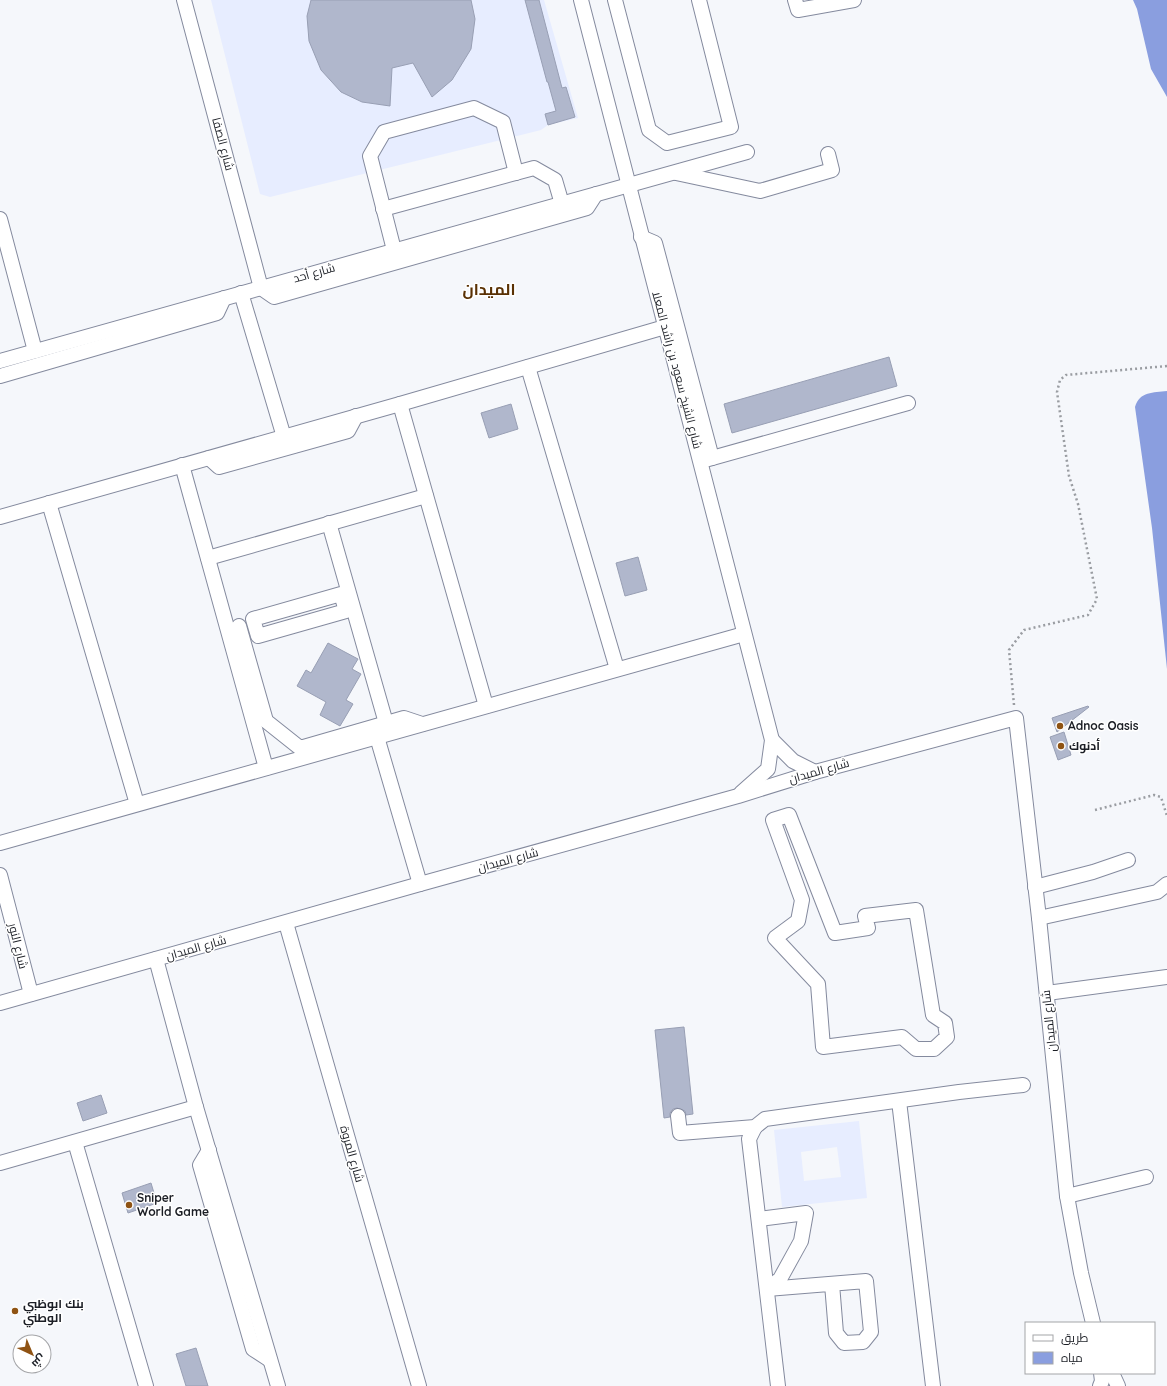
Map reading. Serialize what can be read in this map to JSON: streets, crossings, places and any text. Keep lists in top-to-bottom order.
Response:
{
  "streets": {
    "street": [
      "شارع الصفا",
      "شارع أحد",
      "شارع الشيخ سعود بن راشد المعلا",
      "شارع الميدان",
      "شارع النور",
      "شارع المروة"
    ]
  },
  "crossings": [
    ["شارع الصفا", "شارع أحد"],
    ["شارع أحد", "شارع الشيخ سعود بن راشد المعلا"],
    ["شارع الشيخ سعود بن راشد المعلا", "شارع الميدان"],
    ["شارع الميدان", "شارع النور"],
    ["شارع الميدان", "شارع المروة"]
  ],
  "districts": ["الميدان"],
  "places": [
    "Adnoc Oasis",
    "أدنوك",
    "Sniper World Game",
    "بنك ابوظبي الوطني"
  ],
  "legend": ["طريق", "مياه"],
  "north": "bottom right"
}
